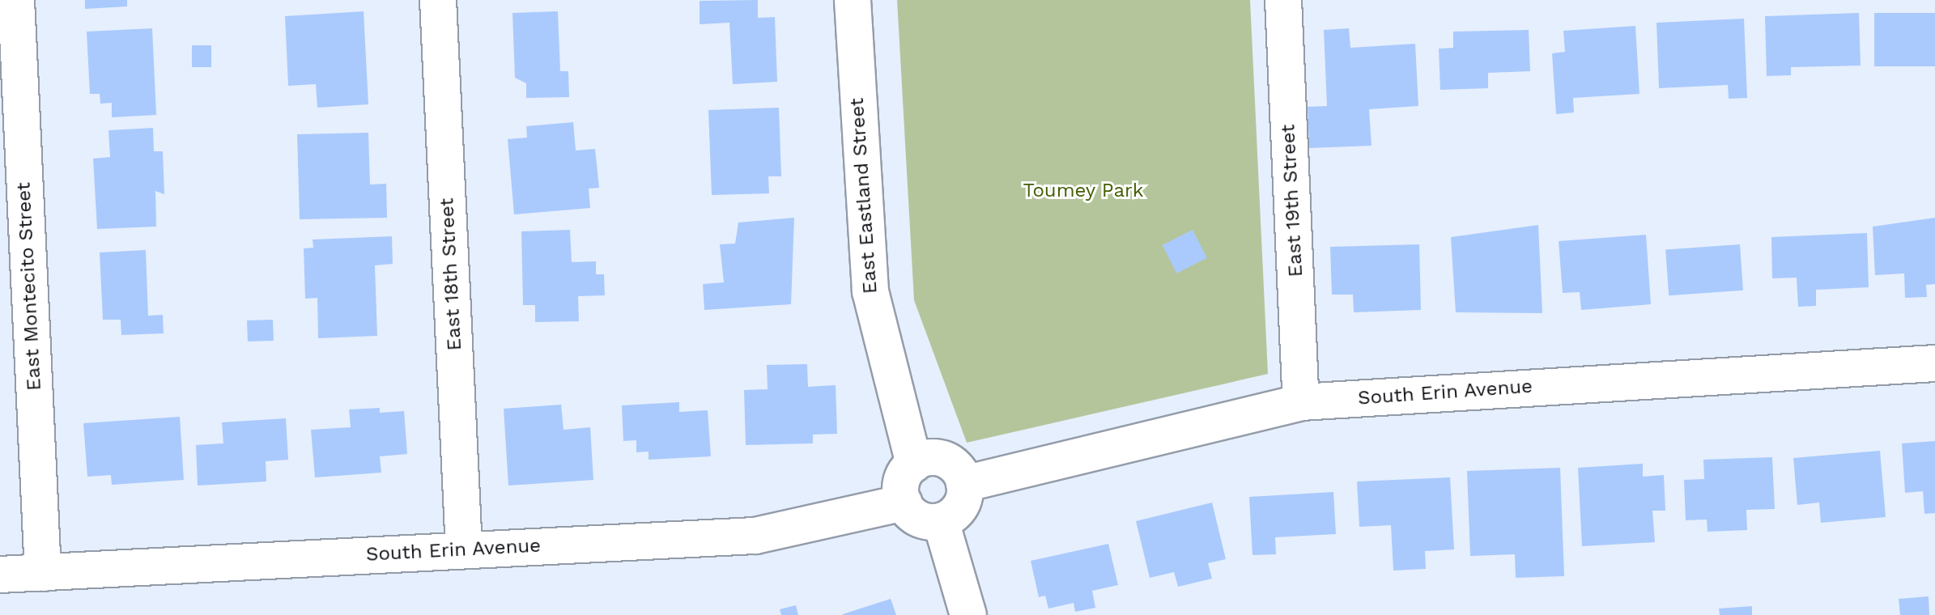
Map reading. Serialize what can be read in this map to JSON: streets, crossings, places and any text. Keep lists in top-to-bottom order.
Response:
{
  "streets": {
    "street": [
      "East Eastland Street",
      "East 19th Street",
      "East 18th Street",
      "East Montecito Street",
      "South Erin Avenue"
    ]
  },
  "crossings": [
    ["East Eastland Street", "South Erin Avenue"],
    ["East 19th Street", "South Erin Avenue"],
    ["East 18th Street", "South Erin Avenue"],
    ["East Montecito Street", "South Erin Avenue"]
  ],
  "parks": ["Toumey Park"]
}
